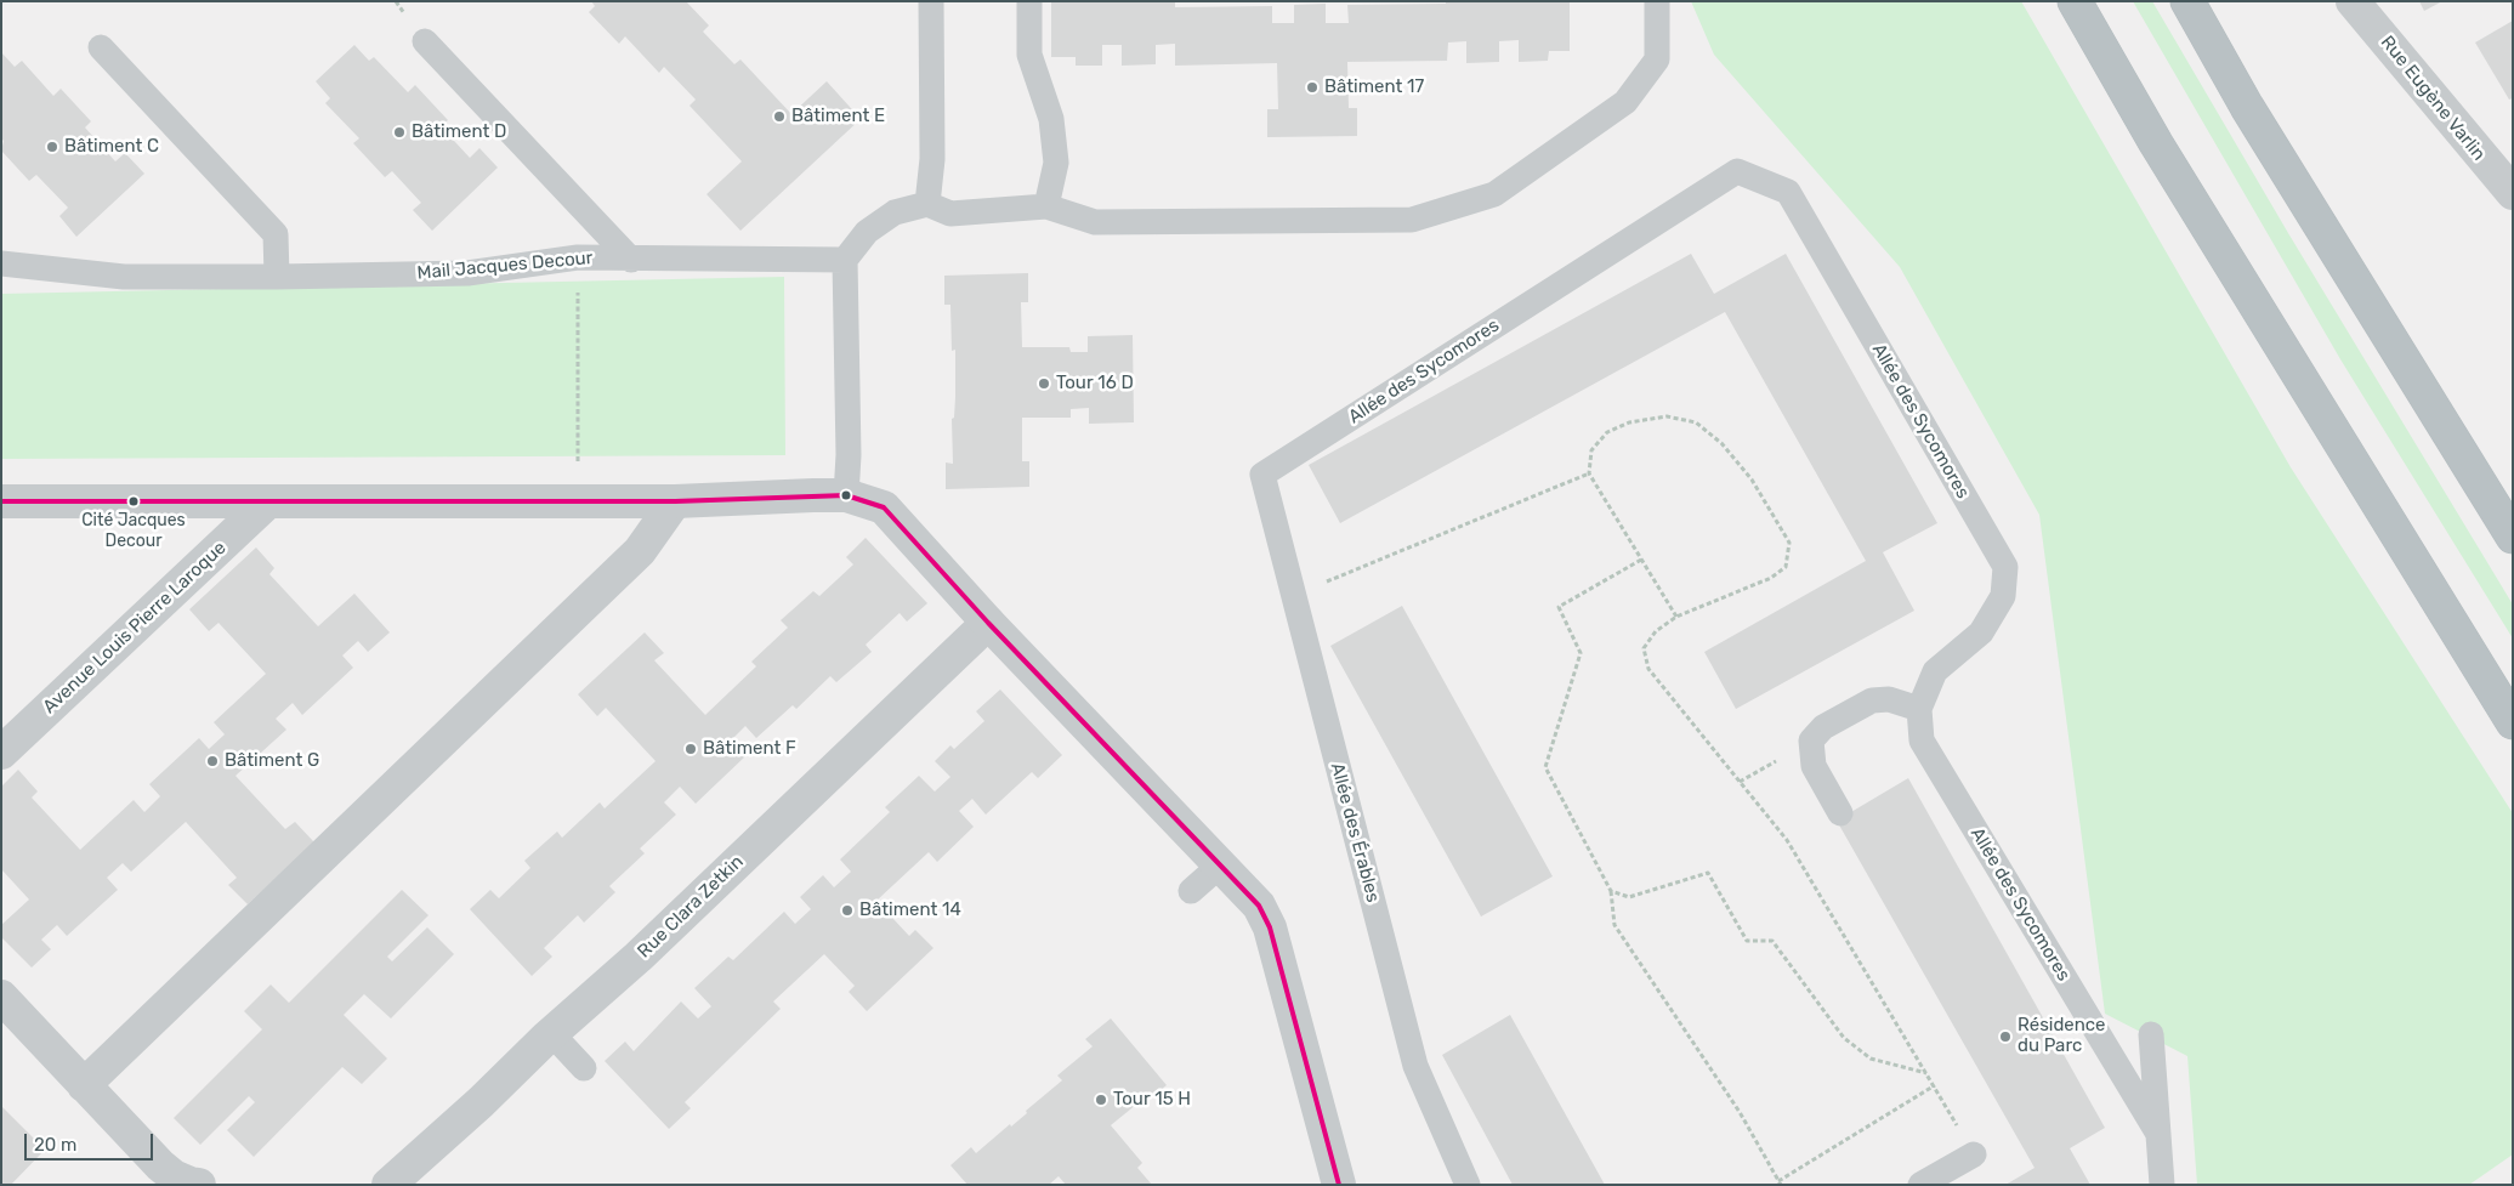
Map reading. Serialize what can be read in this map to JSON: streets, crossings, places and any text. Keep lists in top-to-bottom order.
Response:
{
  "streets": {
    "street": ["Rue Eugène Varlin", "Avenue Louis Pierre Laroque", "Rue Clara Zetkin"],
    "lane": ["Mail Jacques Decour", "Allée des Sycomores", "Allée des Érables"]
  },
  "crossings": [
    ["Allée des Sycomores", "Allée des Érables"]
  ],
  "places": [
    "Bâtiment 17",
    "Bâtiment E",
    "Bâtiment D",
    "Bâtiment C",
    "Tour 16 D",
    "Cité Jacques Decour",
    "Bâtiment F",
    "Bâtiment G",
    "Bâtiment 14",
    "Résidence du Parc",
    "Tour 15 H"
  ],
  "scale_bar": "20 m"
}
